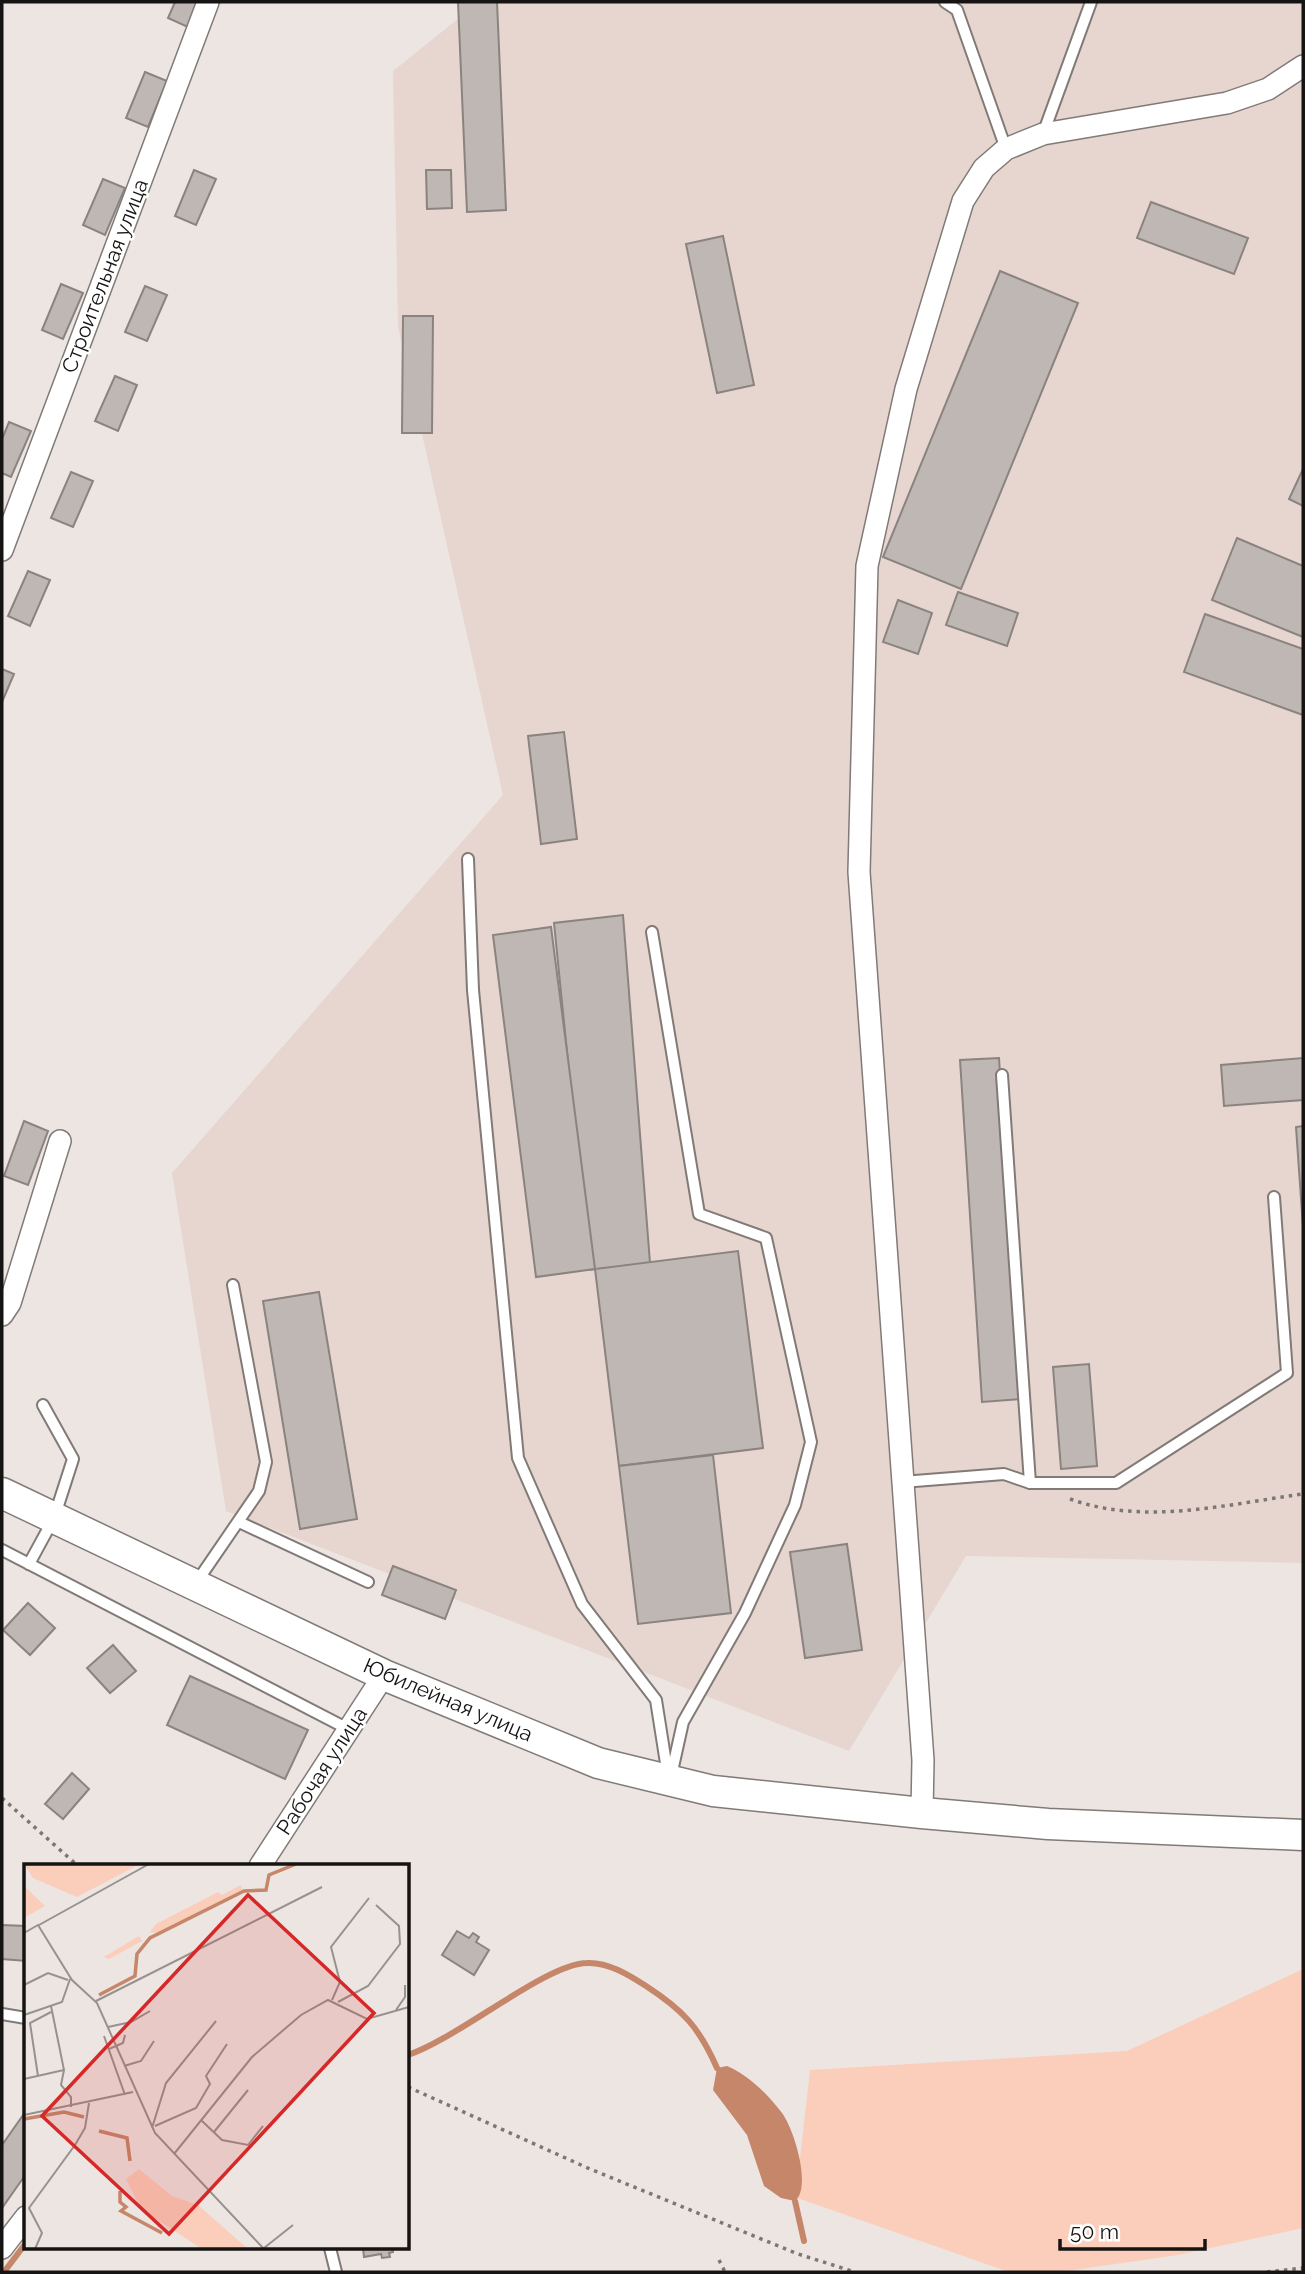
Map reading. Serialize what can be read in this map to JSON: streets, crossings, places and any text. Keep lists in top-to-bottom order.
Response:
{
  "streets": {
    "main road": ["Юбилейная улица"],
    "street": ["Строительная улица", "Рабочая улица"]
  },
  "crossings": [
    ["Юбилейная улица", "Рабочая улица"]
  ],
  "scale_bar": "50 m"
}
